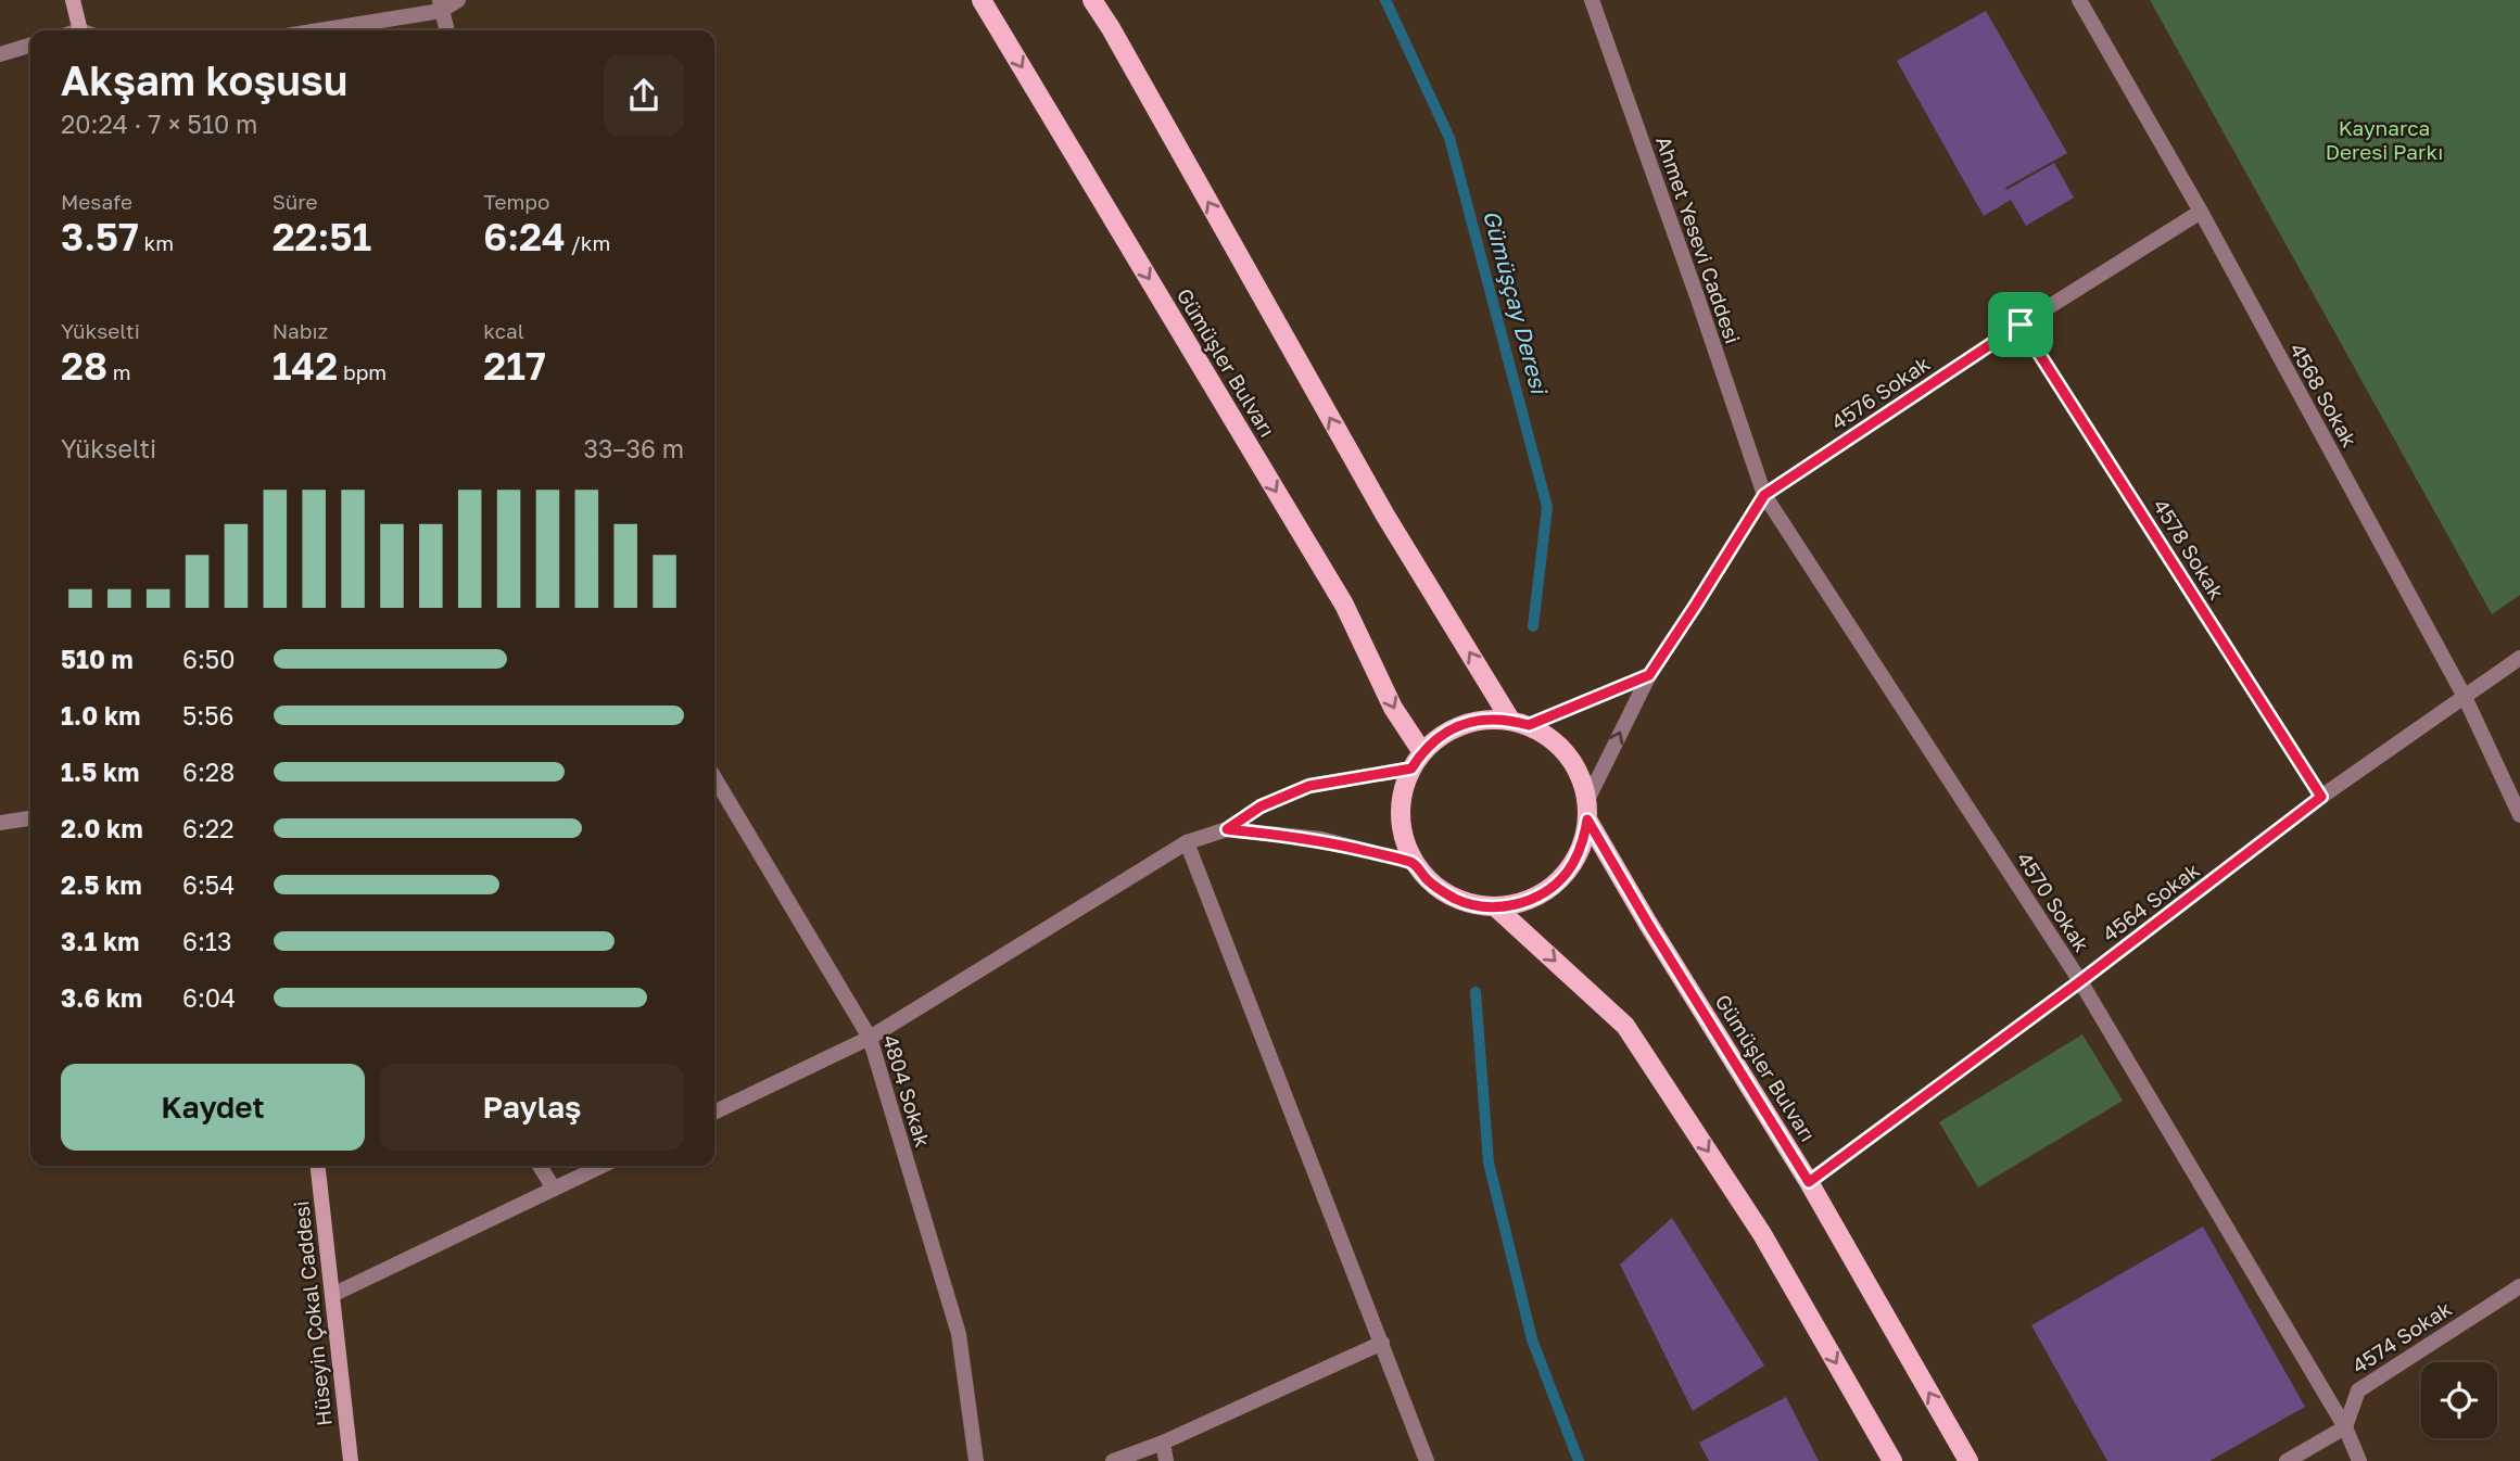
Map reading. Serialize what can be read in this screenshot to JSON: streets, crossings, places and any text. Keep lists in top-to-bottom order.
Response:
{
  "streets": {
    "main road": ["Gümüşler Bulvarı"],
    "street": [
      "Ahmet Yesevi Caddesi",
      "4576 Sokak",
      "4568 Sokak",
      "4578 Sokak",
      "4570 Sokak",
      "4564 Sokak",
      "4804 Sokak",
      "Hüseyin Çokal Caddesi",
      "4574 Sokak"
    ]
  },
  "crossings": [
    ["Ahmet Yesevi Caddesi", "4576 Sokak"],
    ["Ahmet Yesevi Caddesi", "4570 Sokak"],
    ["Gümüşler Bulvarı", "4576 Sokak"],
    ["Gümüşler Bulvarı", "4564 Sokak"],
    ["4576 Sokak", "4568 Sokak"],
    ["4576 Sokak", "4578 Sokak"],
    ["4576 Sokak", "4570 Sokak"],
    ["4568 Sokak", "4564 Sokak"],
    ["4578 Sokak", "4564 Sokak"],
    ["4570 Sokak", "4564 Sokak"],
    ["4570 Sokak", "4574 Sokak"]
  ],
  "water": ["Gümüşçay Deresi"],
  "parks": ["Kaynarca Deresi Parkı"],
  "page": {
    "heading": ["Akşam koşusu", "20:24 · 7 × 510 m"],
    "stats": [
      ["Mesafe", "3.57 km"],
      ["Süre", "22:51"],
      ["Tempo", "6:24 /km"],
      ["Yükselti", "28 m"],
      ["Nabız", "142 bpm"],
      ["kcal", "217"]
    ],
    "chart": ["Yükselti", "33–36 m"],
    "list": [
      {
        "name": "510 m",
        "note": "6:50"
      },
      {
        "name": "1.0 km",
        "note": "5:56"
      },
      {
        "name": "1.5 km",
        "note": "6:28"
      },
      {
        "name": "2.0 km",
        "note": "6:22"
      },
      {
        "name": "2.5 km",
        "note": "6:54"
      },
      {
        "name": "3.1 km",
        "note": "6:13"
      },
      {
        "name": "3.6 km",
        "note": "6:04"
      }
    ],
    "buttons": ["Kaydet", "Paylaş"]
  }
}
